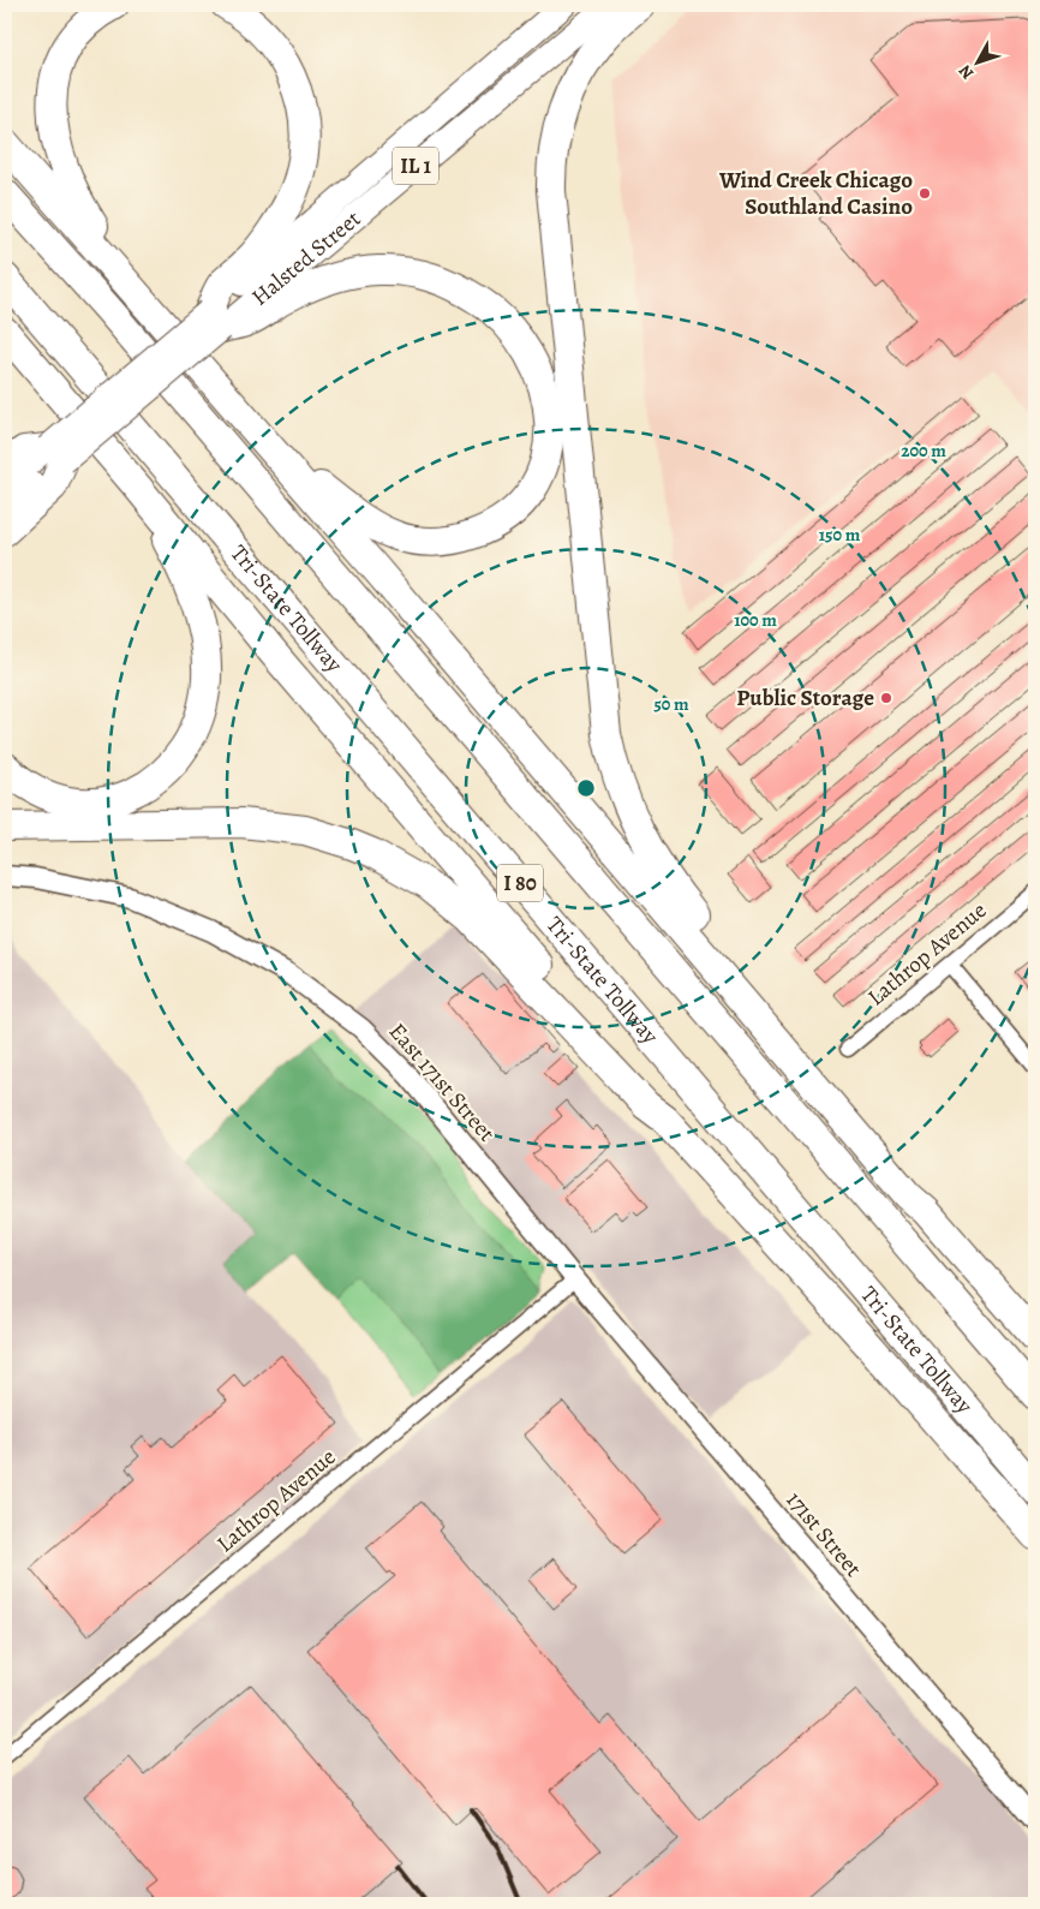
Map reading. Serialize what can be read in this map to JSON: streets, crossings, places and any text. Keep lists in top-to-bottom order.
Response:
{
  "streets": {
    "highway": ["Tri-State Tollway", "I 80"],
    "main road": ["IL 1", "Halsted Street"],
    "street": ["Lathrop Avenue", "East 171st Street", "171st Street"]
  },
  "crossings": [
    ["Lathrop Avenue", "East 171st Street"],
    ["Lathrop Avenue", "171st Street"],
    ["East 171st Street", "171st Street"]
  ],
  "places": ["Wind Creek Chicago Southland Casino", "Public Storage"],
  "north": "bottom left",
  "rings": [
    "200 m",
    "150 m",
    "100 m",
    "50 m"
  ]
}
